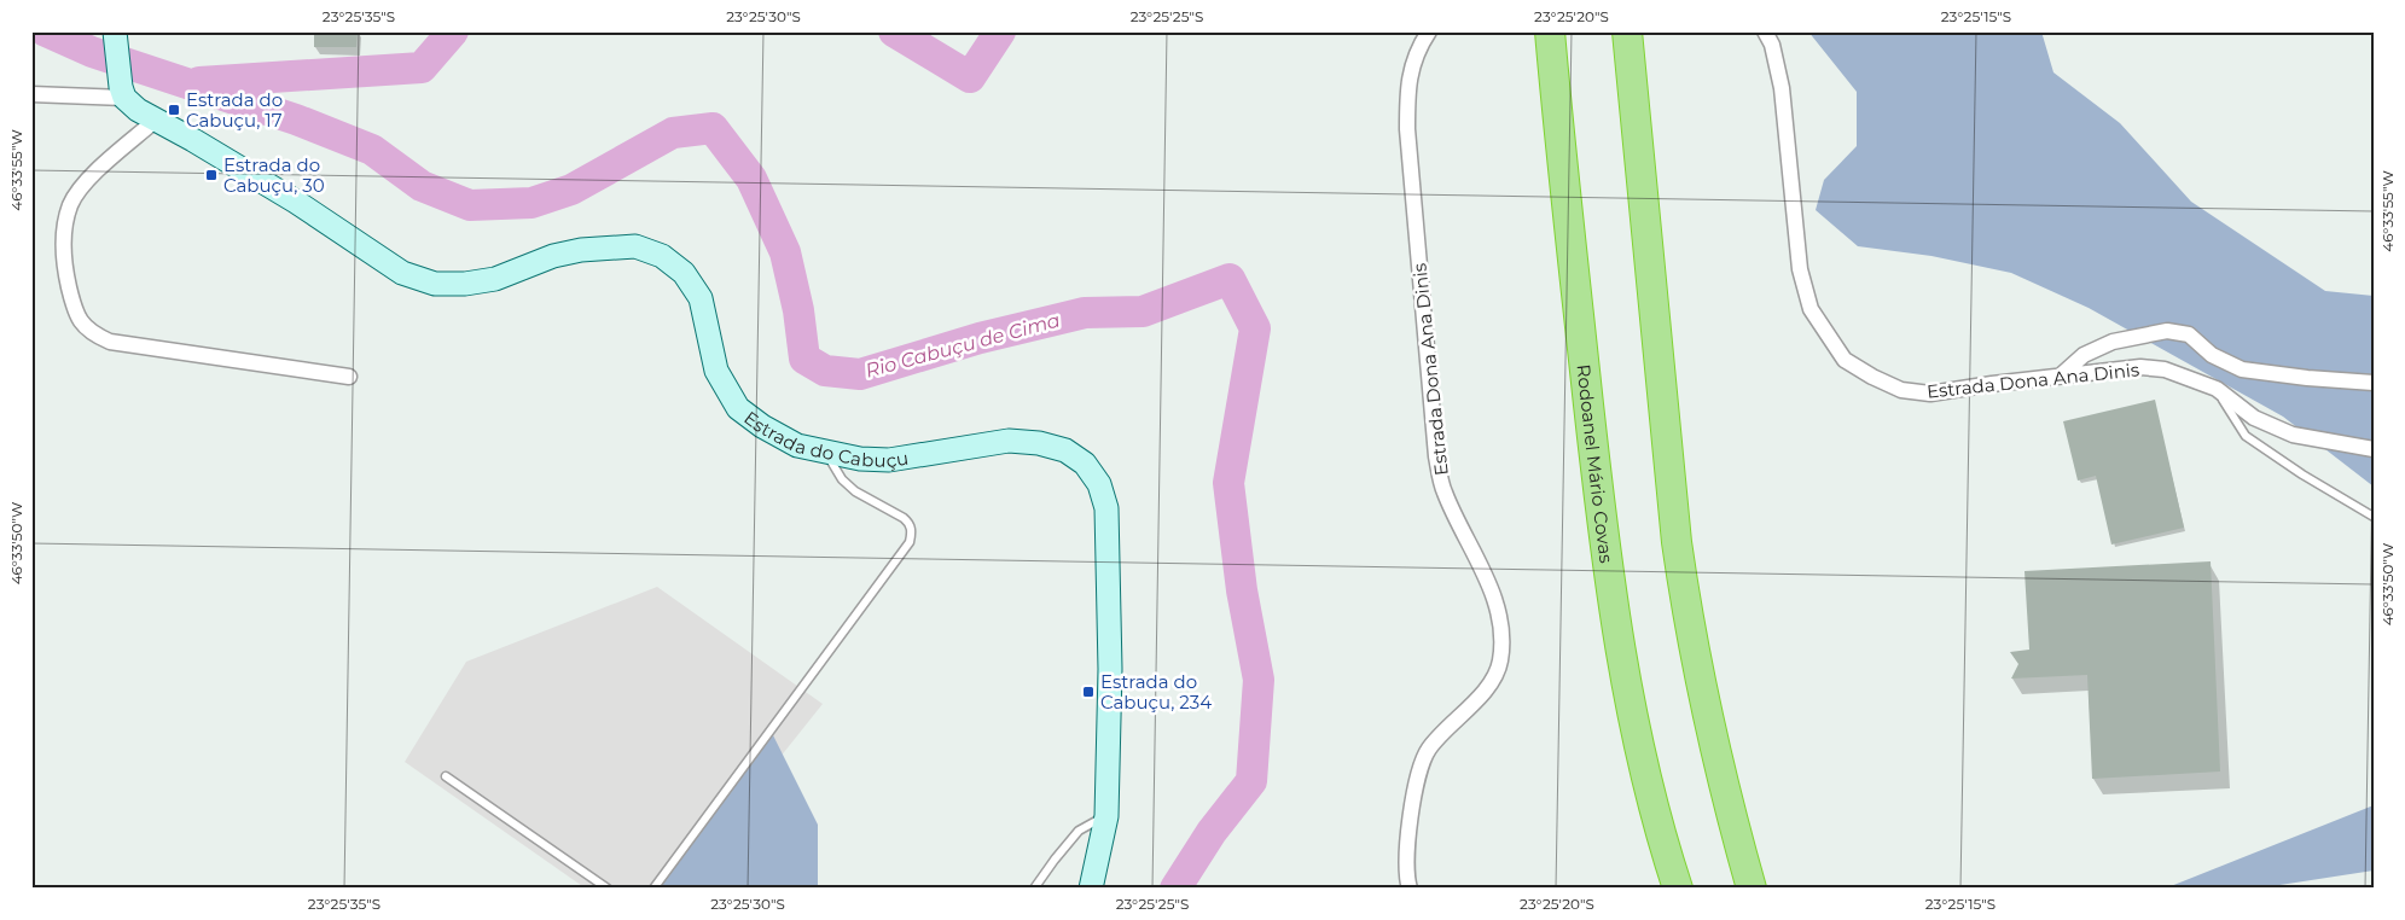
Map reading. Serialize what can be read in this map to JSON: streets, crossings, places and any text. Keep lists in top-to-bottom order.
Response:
{
  "streets": {
    "highway": ["Rodoanel Mário Covas"],
    "main road": ["Estrada do Cabuçu"],
    "street": ["Estrada Dona Ana Dinis"]
  },
  "water": ["Rio Cabuçu de Cima"],
  "places": {
    "transit": ["Estrada do Cabuçu, 17", "Estrada do Cabuçu, 30", "Estrada do Cabuçu, 234"]
  },
  "coordinates": [
    "23°25'35\"S",
    "23°25'30\"S",
    "23°25'25\"S",
    "23°25'20\"S",
    "23°25'15\"S",
    "46°33'55\"W",
    "46°33'50\"W"
  ]
}
